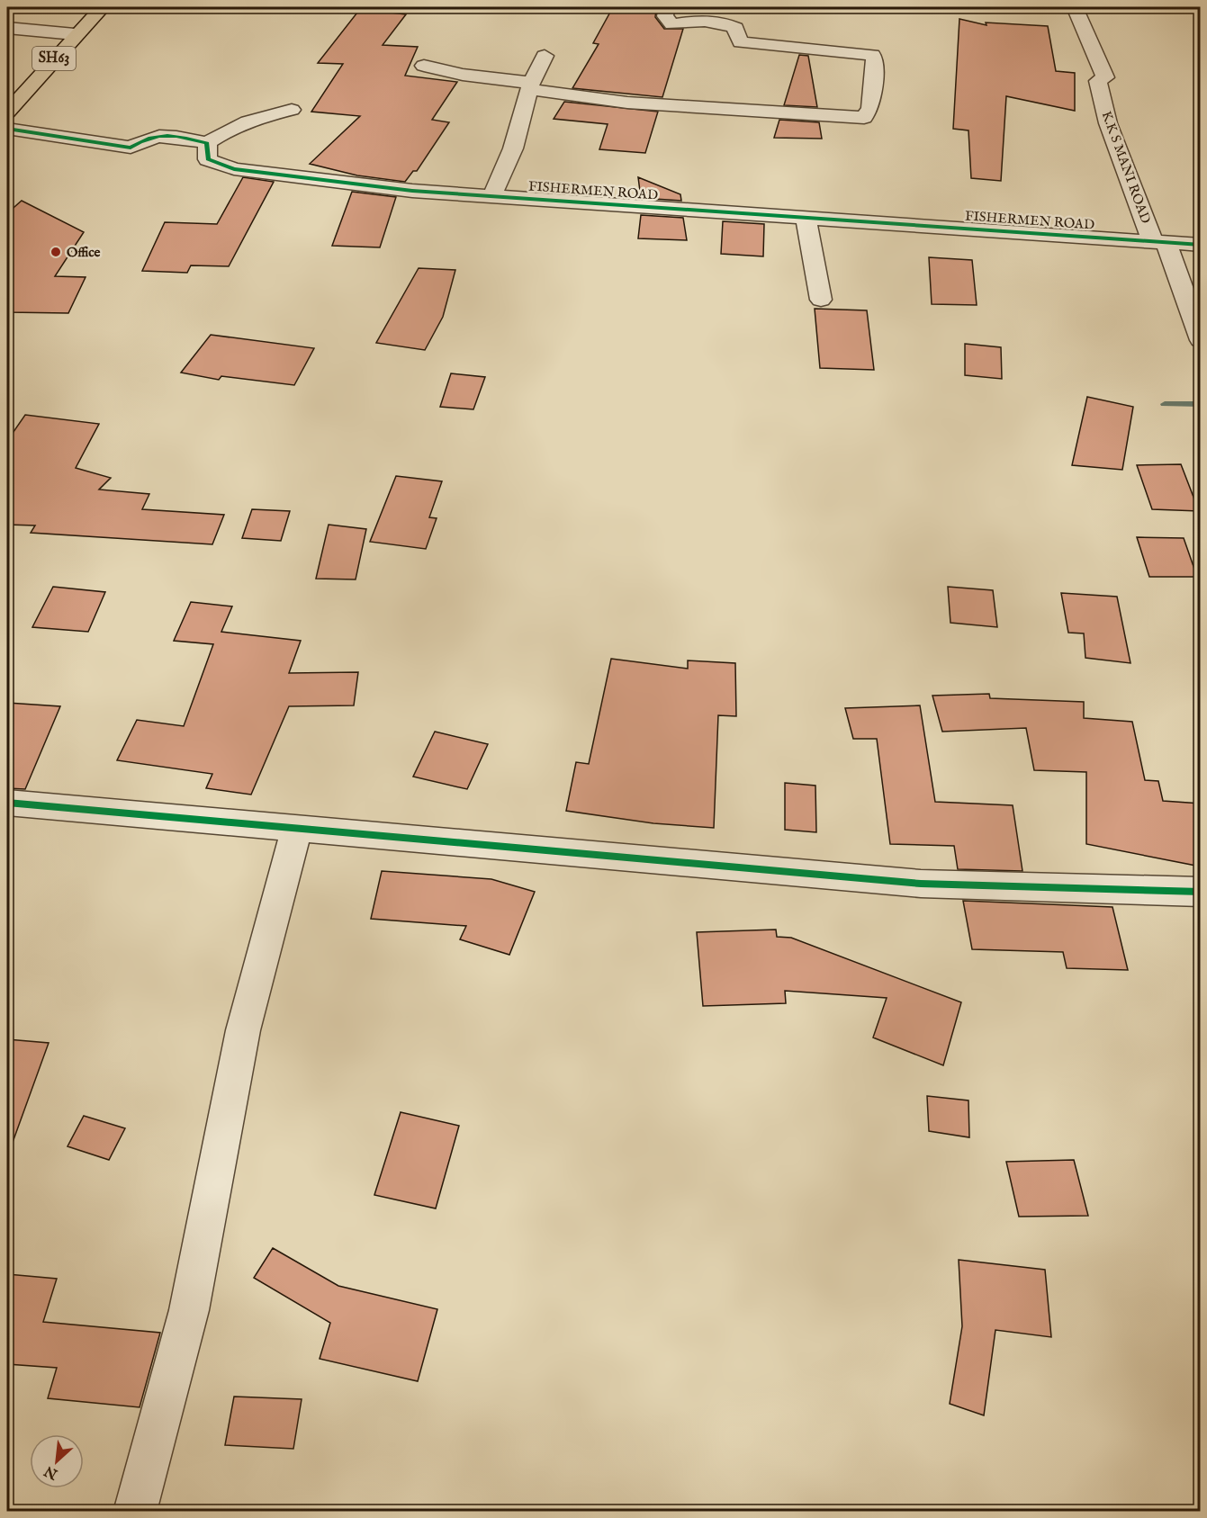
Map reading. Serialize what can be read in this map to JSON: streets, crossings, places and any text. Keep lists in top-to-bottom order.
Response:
{
  "streets": {
    "main road": ["SH63"],
    "street": ["K.K S MANI ROAD", "FISHERMEN ROAD"]
  },
  "crossings": [
    ["K.K S MANI ROAD", "FISHERMEN ROAD"]
  ],
  "places": ["Office"],
  "north": "bottom left"
}
